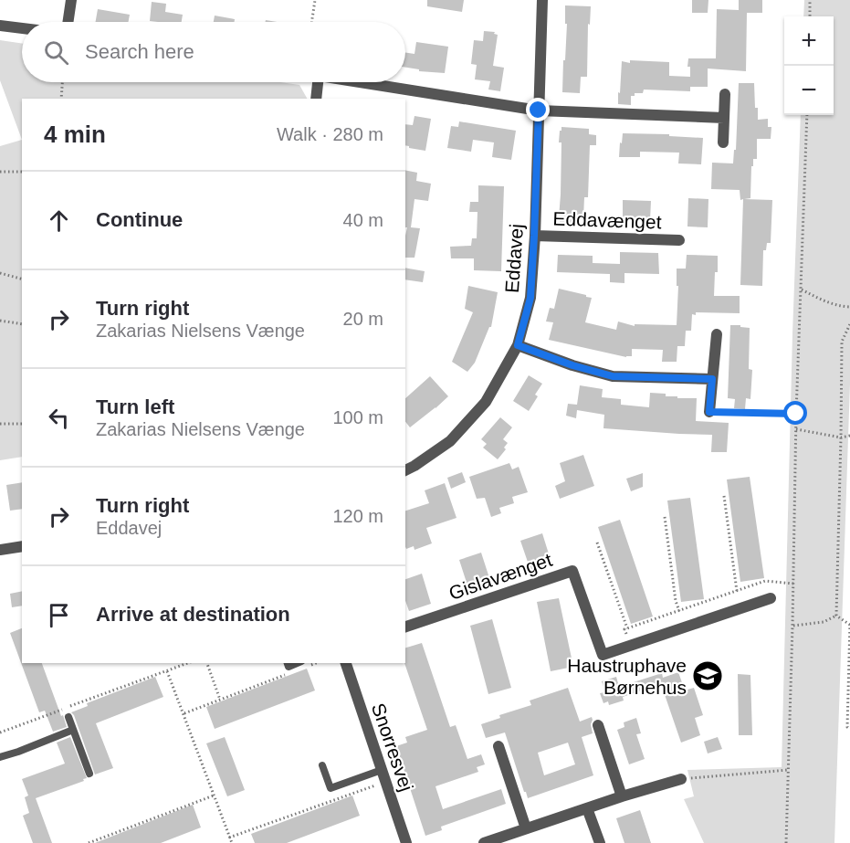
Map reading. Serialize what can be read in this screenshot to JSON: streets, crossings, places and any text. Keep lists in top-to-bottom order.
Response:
{
  "streets": {
    "street": [
      "Eddavænget",
      "Eddavej",
      "Gislavænget",
      "Snorresvej"
    ]
  },
  "crossings": [
    ["Eddavænget", "Eddavej"]
  ],
  "places": {
    "school or university": ["Haustruphave Børnehus"]
  },
  "page": {
    "map_buttons": ["+", "−"],
    "search": "Search here",
    "heading": ["4 min", "Walk · 280 m"],
    "list": [
      ["Continue", "40 m"],
      ["Turn right", "Zakarias Nielsens Vænge", "20 m"],
      ["Turn left", "Zakarias Nielsens Vænge", "100 m"],
      ["Turn right", "Eddavej", "120 m"],
      "Arrive at destination"
    ]
  }
}
